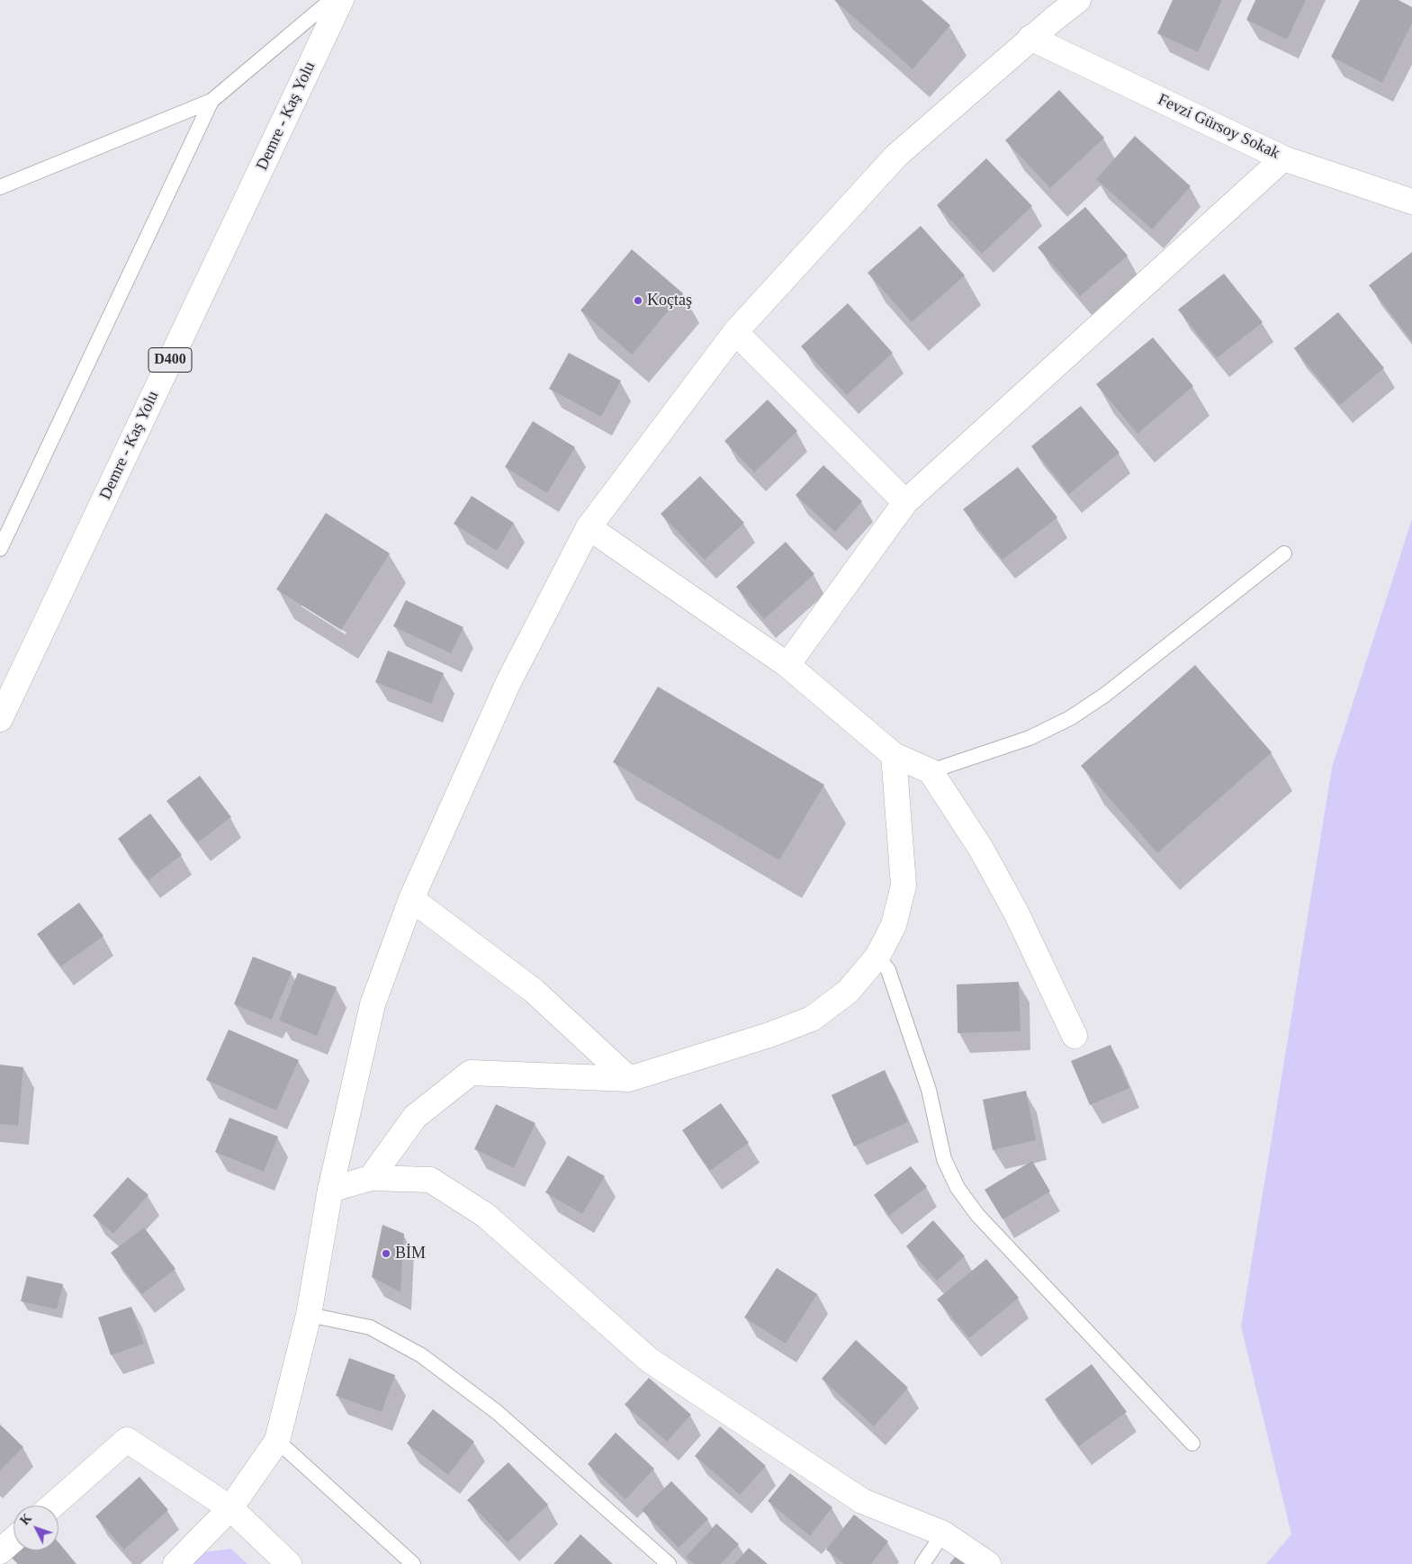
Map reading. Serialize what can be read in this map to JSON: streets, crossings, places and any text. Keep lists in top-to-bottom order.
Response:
{
  "streets": {
    "main road": ["Demre - Kaş Yolu", "Fevzi Gürsoy Sokak", "D400"]
  },
  "places": ["Koçtaş", "BİM"],
  "north": "top left"
}
